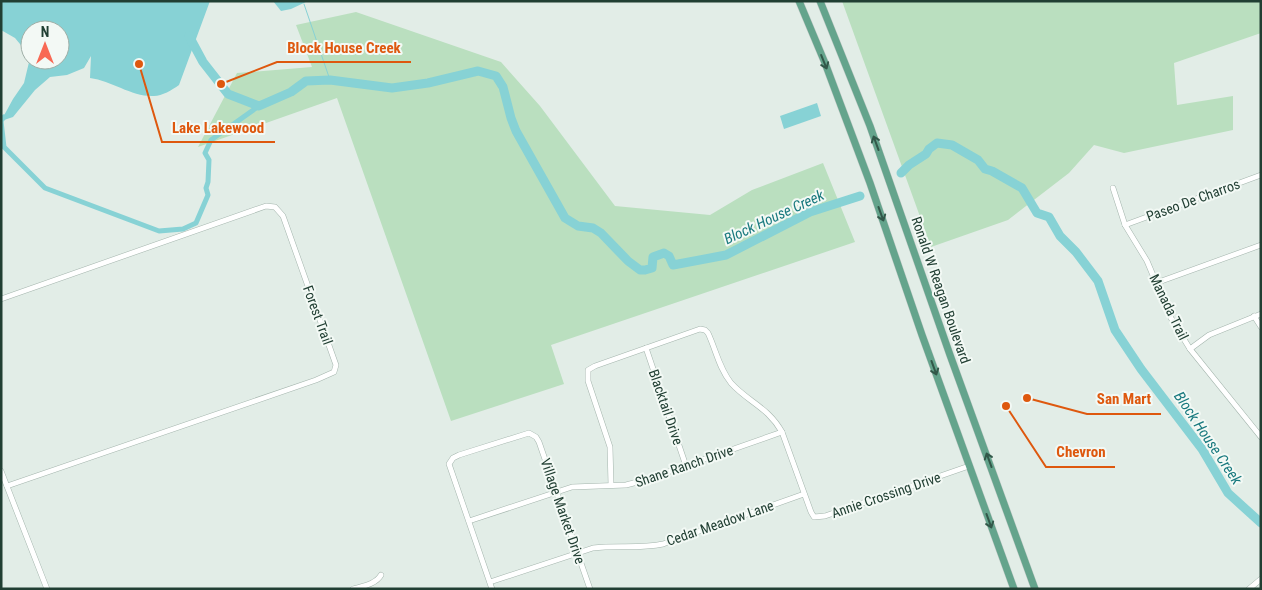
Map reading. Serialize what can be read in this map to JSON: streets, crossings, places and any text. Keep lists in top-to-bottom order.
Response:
{
  "streets": {
    "main road": ["Ronald W Reagan Boulevard"],
    "street": [
      "Paseo De Charros",
      "Manada Trail",
      "Forest Trail",
      "Blacktail Drive",
      "Shane Ranch Drive",
      "Annie Crossing Drive",
      "Village Market Drive",
      "Cedar Meadow Lane"
    ]
  },
  "crossings": [
    ["Paseo De Charros", "Manada Trail"],
    ["Blacktail Drive", "Shane Ranch Drive"],
    ["Blacktail Drive", "Annie Crossing Drive"],
    ["Shane Ranch Drive", "Annie Crossing Drive"],
    ["Shane Ranch Drive", "Village Market Drive"],
    ["Annie Crossing Drive", "Cedar Meadow Lane"],
    ["Village Market Drive", "Cedar Meadow Lane"]
  ],
  "water": ["Block House Creek"],
  "places": [
    "Lake Lakewood",
    "Block House Creek",
    "San Mart",
    "Chevron"
  ],
  "north": "top"
}
